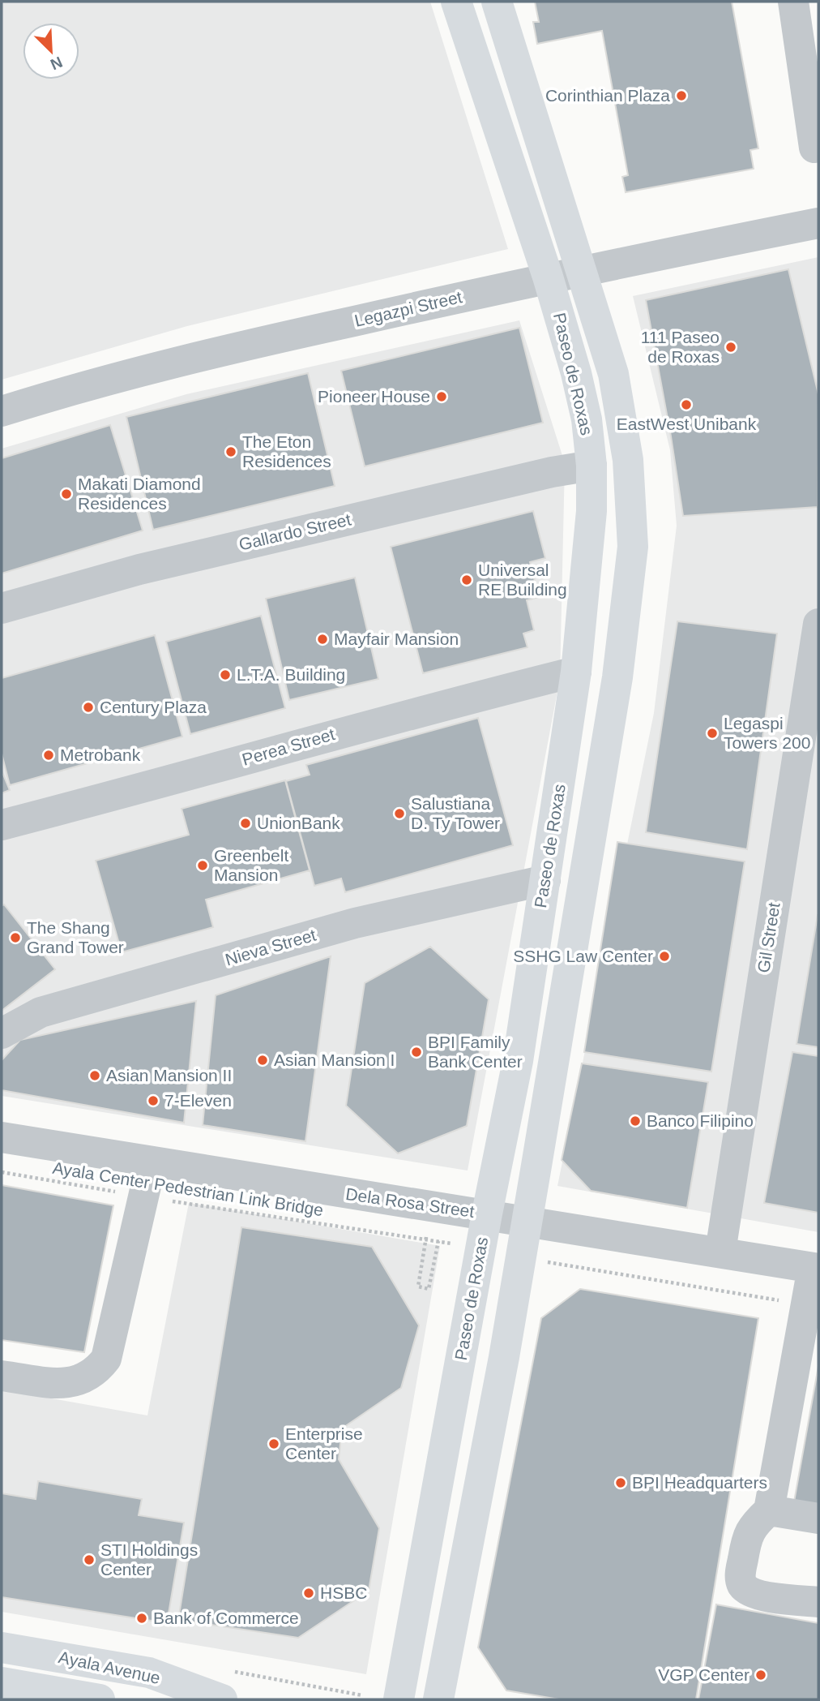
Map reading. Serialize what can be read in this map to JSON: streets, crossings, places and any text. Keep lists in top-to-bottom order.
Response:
{
  "streets": {
    "main road": ["Paseo de Roxas", "Ayala Avenue"],
    "street": [
      "Legazpi Street",
      "Gallardo Street",
      "Perea Street",
      "Gil Street",
      "Nieva Street",
      "Dela Rosa Street"
    ],
    "path": ["Ayala Center Pedestrian Link Bridge"]
  },
  "crossings": [
    ["Legazpi Street", "Paseo de Roxas"],
    ["Paseo de Roxas", "Gallardo Street"],
    ["Paseo de Roxas", "Perea Street"],
    ["Paseo de Roxas", "Nieva Street"],
    ["Paseo de Roxas", "Dela Rosa Street"],
    ["Gil Street", "Dela Rosa Street"],
    ["Ayala Center Pedestrian Link Bridge", "Dela Rosa Street"]
  ],
  "places": [
    "Corinthian Plaza",
    "111 Paseo de Roxas",
    "Pioneer House",
    "EastWest Unibank",
    "The Eton Residences",
    "Makati Diamond Residences",
    "Universal RE Building",
    "Mayfair Mansion",
    "L.T.A. Building",
    "Century Plaza",
    "Legaspi Towers 200",
    "Metrobank",
    "Salustiana D. Ty Tower",
    "UnionBank",
    "Greenbelt Mansion",
    "The Shang Grand Tower",
    "SSHG Law Center",
    "BPI Family Bank Center",
    "Asian Mansion I",
    "Asian Mansion II",
    "7-Eleven",
    "Banco Filipino",
    "Enterprise Center",
    "BPI Headquarters",
    "STI Holdings Center",
    "HSBC",
    "Bank of Commerce",
    "VGP Center"
  ],
  "north": "bottom right"
}
